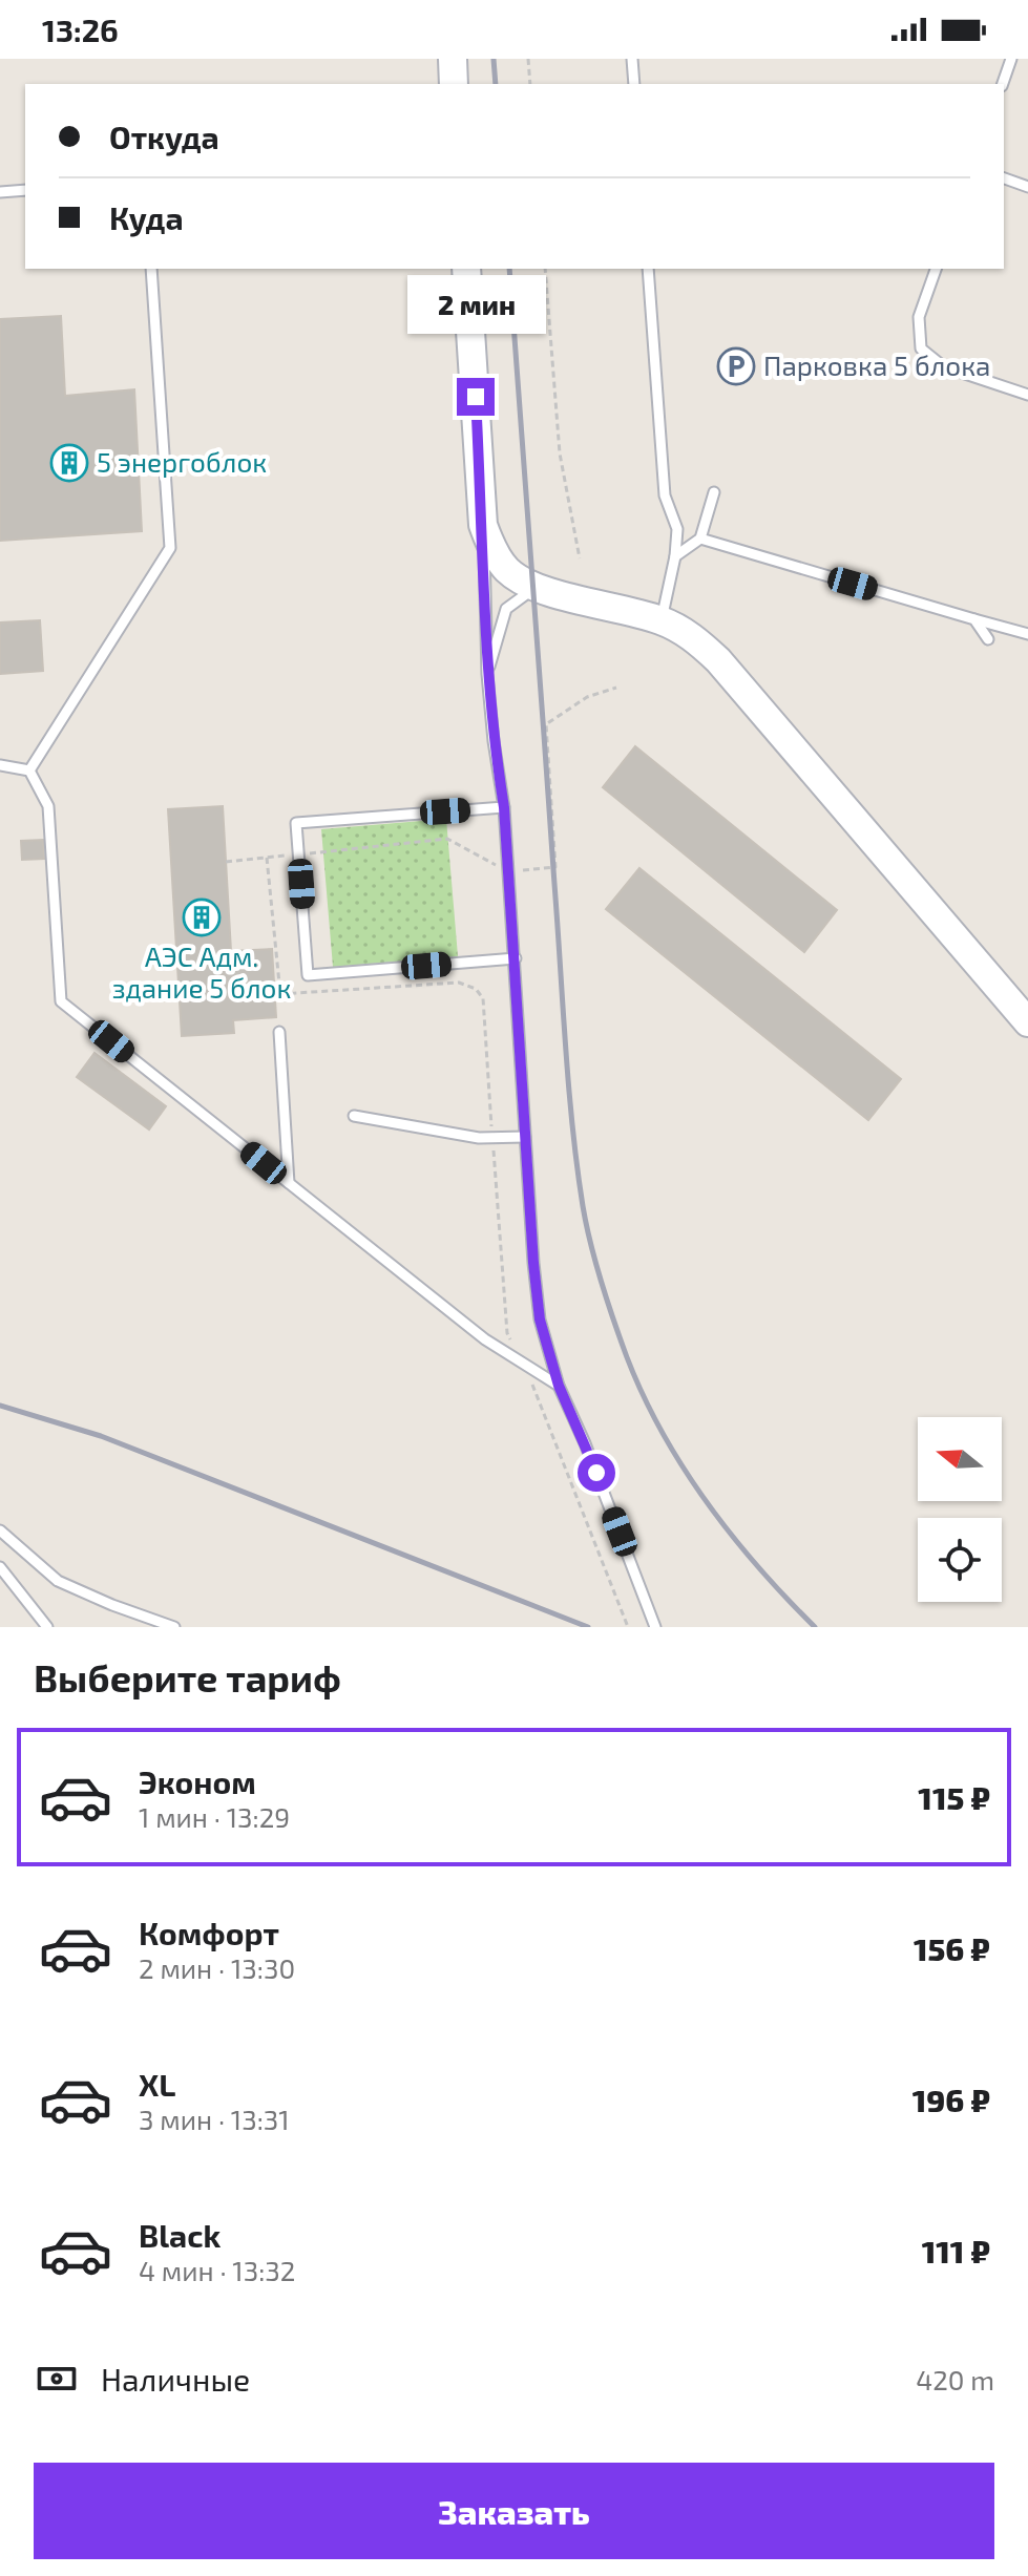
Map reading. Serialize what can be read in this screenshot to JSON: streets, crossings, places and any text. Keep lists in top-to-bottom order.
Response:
{
  "places": {
    "parking": ["Парковка 5 блока"],
    "building": ["5 энергоблок", "АЭС Адм. здание 5 блок"]
  },
  "north": "left",
  "page": {
    "status": "13:26",
    "banner": ["Откуда", "Куда"],
    "bubble": "2 мин",
    "heading": "Выберите тариф",
    "list": [
      {
        "name": "Эконом",
        "note": "1 мин · 13:29",
        "value": "115 ₽"
      },
      {
        "name": "Комфорт",
        "note": "2 мин · 13:30",
        "value": "156 ₽"
      },
      {
        "name": "XL",
        "note": "3 мин · 13:31",
        "value": "196 ₽"
      },
      {
        "name": "Black",
        "note": "4 мин · 13:32",
        "value": "111 ₽"
      }
    ],
    "pay": ["Наличные", "420 m"],
    "buttons": "Заказать"
  }
}
